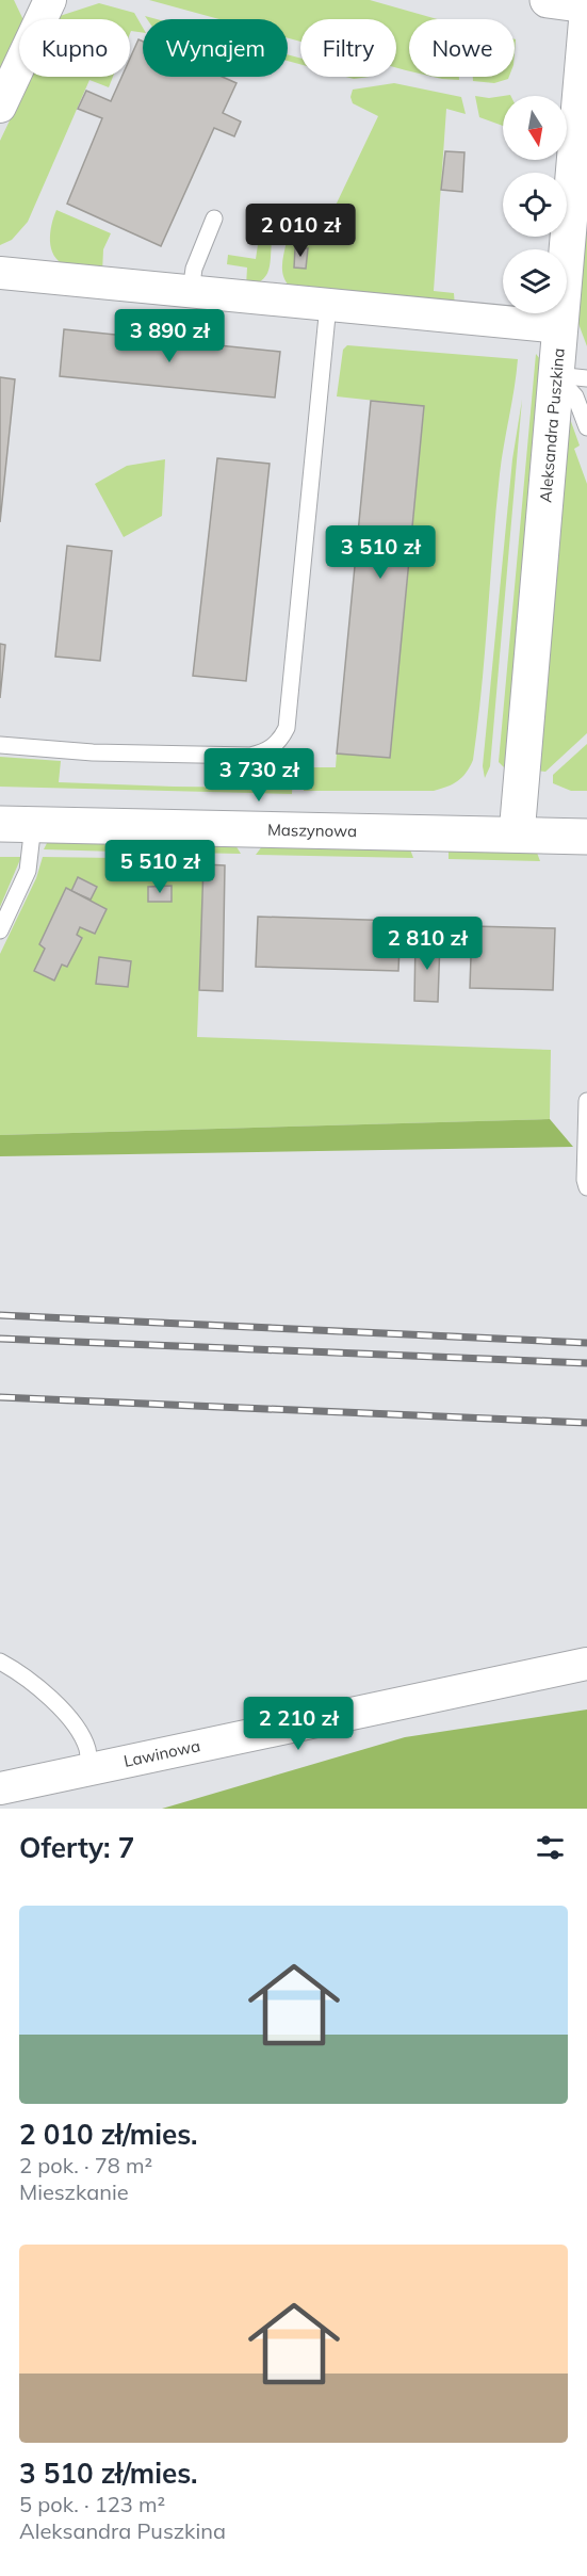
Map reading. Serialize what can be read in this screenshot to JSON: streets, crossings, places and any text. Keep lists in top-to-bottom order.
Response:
{
  "streets": {
    "street": ["Aleksandra Puszkina", "Maszynowa", "Lawinowa"]
  },
  "crossings": [
    ["Aleksandra Puszkina", "Maszynowa"]
  ],
  "north": "bottom",
  "page": {
    "chip": [
      "Kupno",
      "Wynajem",
      "Filtry",
      "Nowe"
    ],
    "price": [
      "2 010 zł",
      "3 890 zł",
      "3 510 zł",
      "3 730 zł",
      "5 510 zł",
      "2 810 zł",
      "2 210 zł"
    ],
    "heading": "Oferty: 7",
    "list": [
      {
        "name": "2 010 zł/mies.",
        "note": "2 pok. · 78 m² · Mieszkanie"
      },
      {
        "name": "3 510 zł/mies.",
        "note": "5 pok. · 123 m² · Aleksandra Puszkina"
      }
    ]
  }
}
